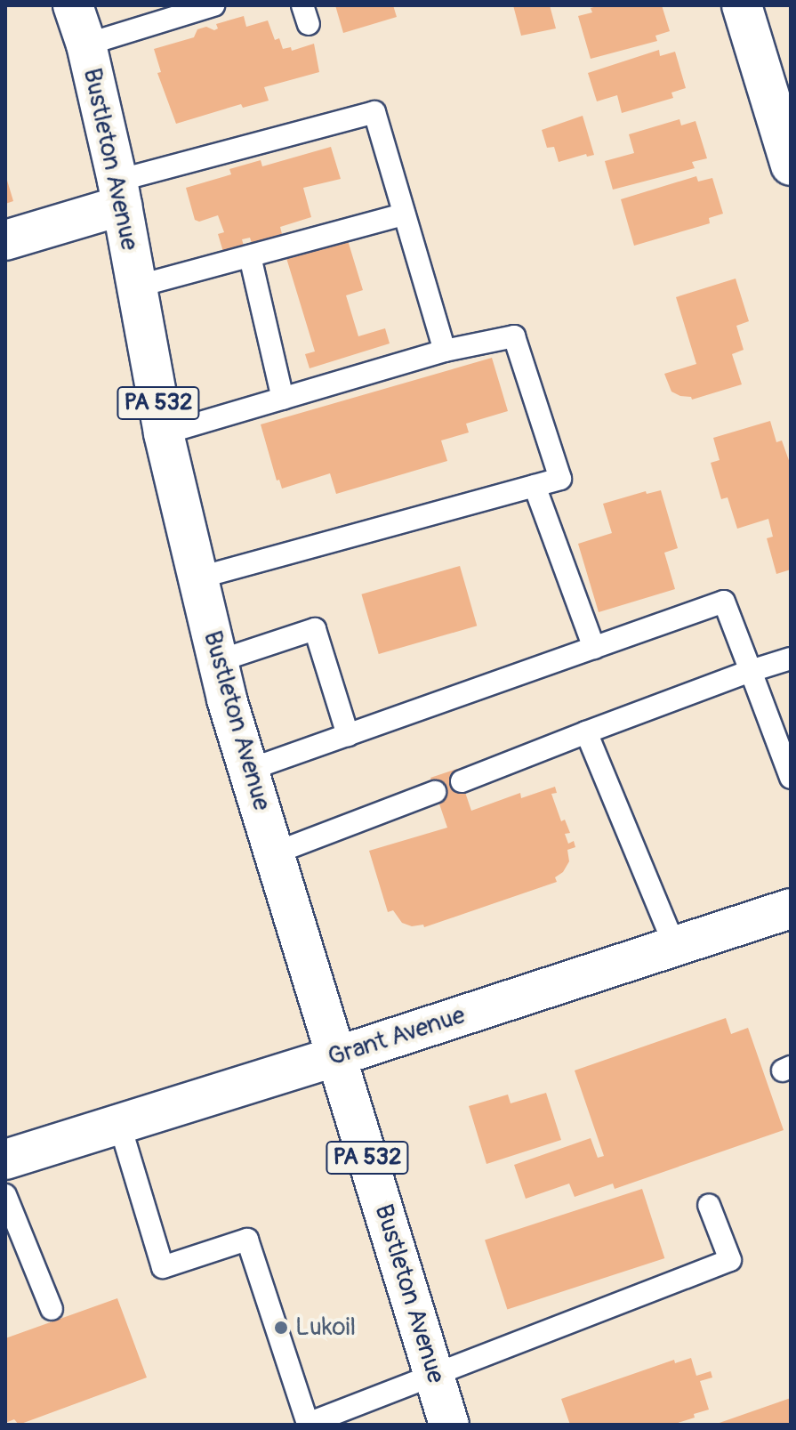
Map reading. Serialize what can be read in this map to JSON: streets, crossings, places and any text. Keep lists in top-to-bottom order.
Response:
{
  "streets": {
    "main road": ["Bustleton Avenue", "PA 532", "Grant Avenue"]
  },
  "crossings": [
    ["Bustleton Avenue", "Grant Avenue"]
  ],
  "places": ["Lukoil"]
}
